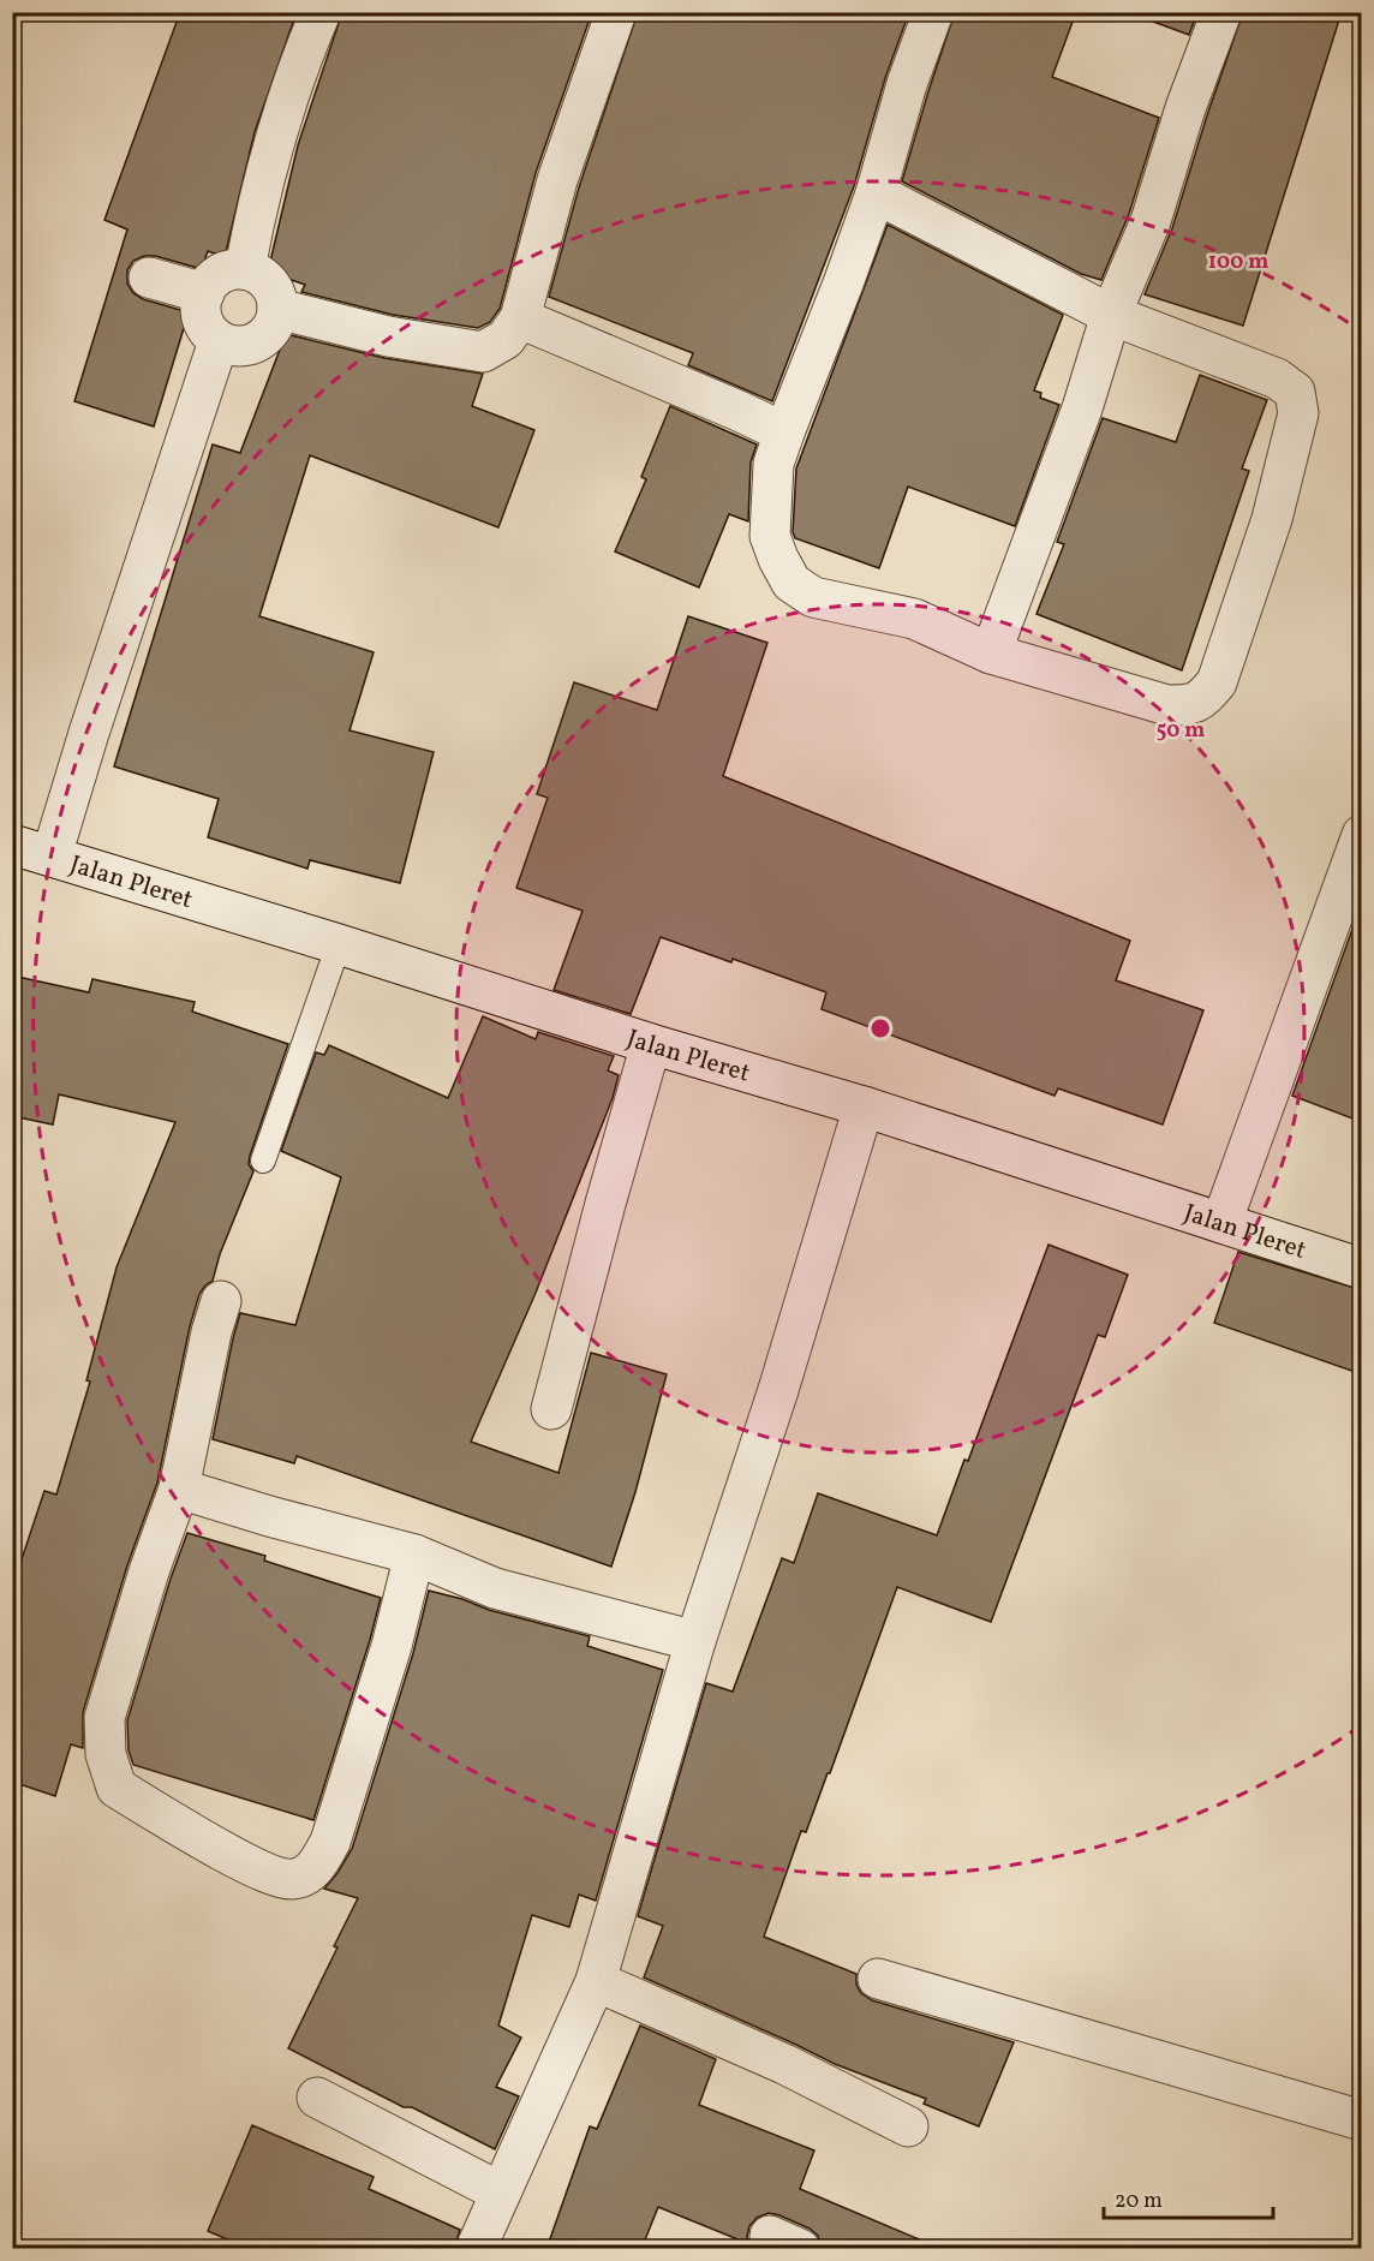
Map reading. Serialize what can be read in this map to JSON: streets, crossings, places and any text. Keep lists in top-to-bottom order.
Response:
{
  "streets": {
    "street": ["Jalan Pleret"]
  },
  "scale_bar": "20 m",
  "rings": ["100 m", "50 m"]
}
